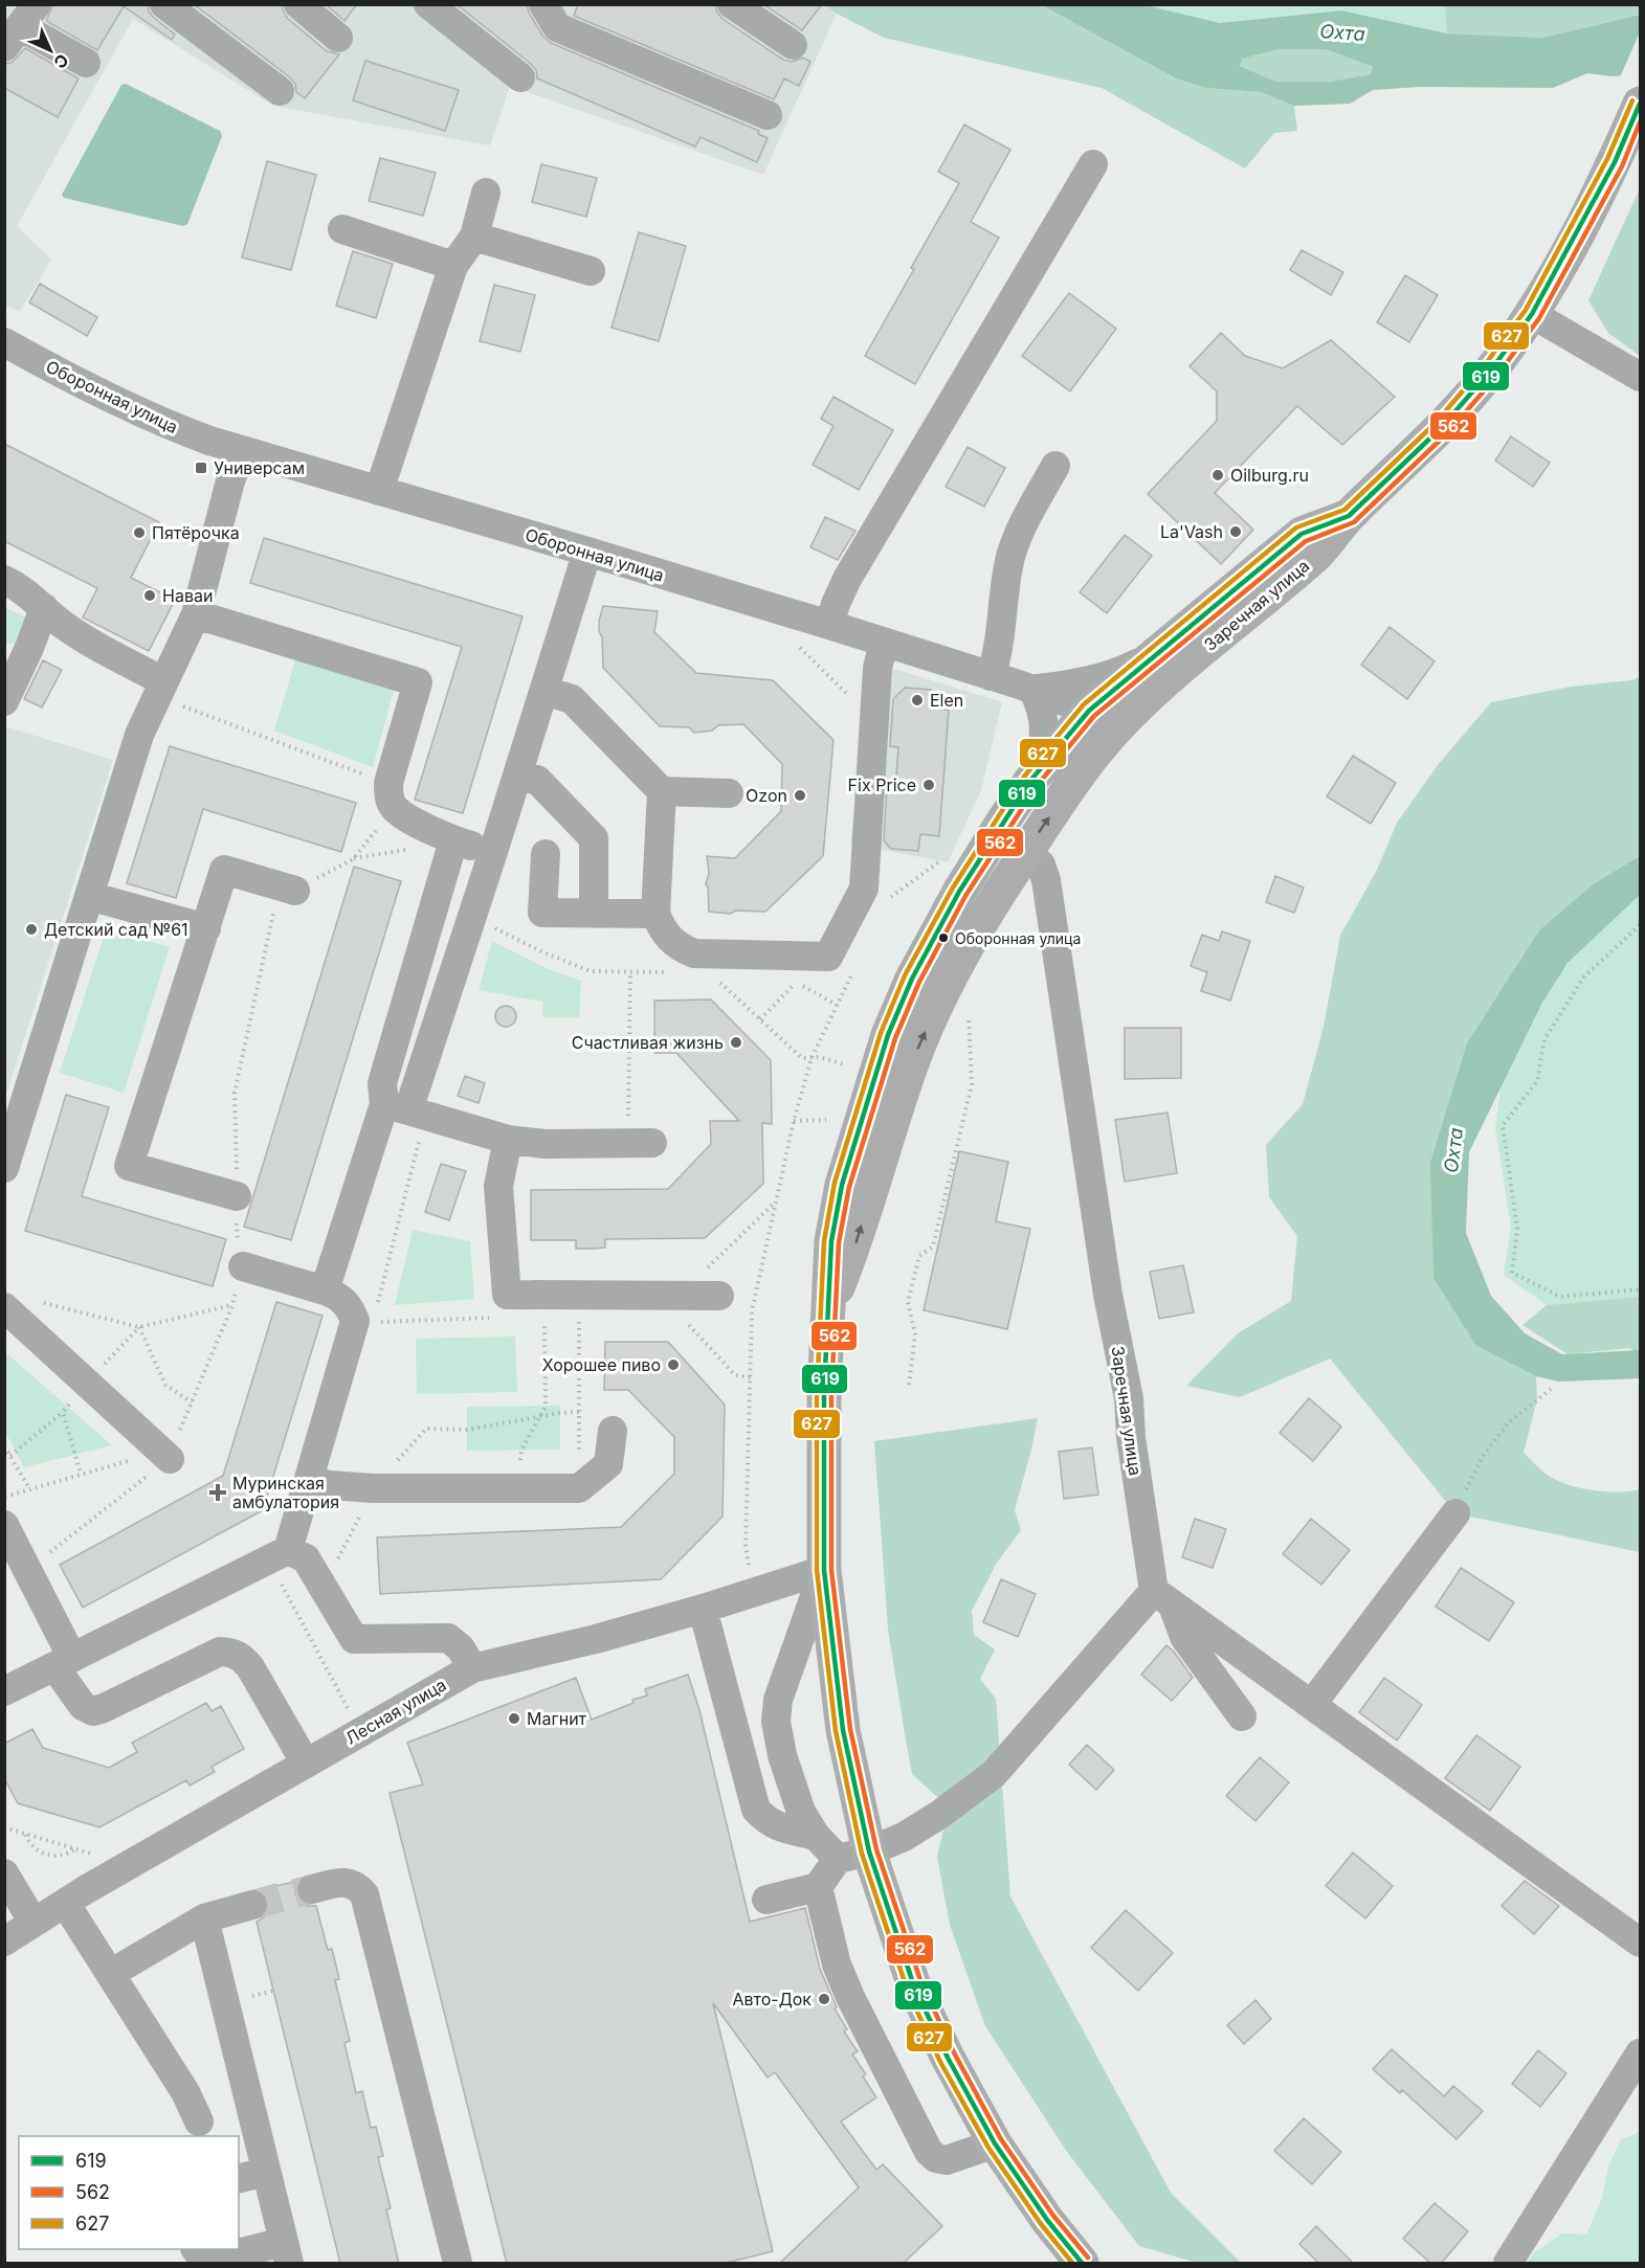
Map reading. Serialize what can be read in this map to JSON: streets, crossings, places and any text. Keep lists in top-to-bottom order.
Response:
{
  "streets": {
    "main road": ["Заречная улица"],
    "street": ["Оборонная улица", "Лесная улица"]
  },
  "crossings": [
    ["Оборонная улица", "Заречная улица"],
    ["Заречная улица", "Лесная улица"]
  ],
  "water": ["Охта"],
  "places": {
    "transit": ["Универсам"],
    "other": [
      "Oilburg.ru",
      "La'Vash",
      "Пятёрочка",
      "Наваи",
      "Elen",
      "Fix Price",
      "Ozon",
      "Детский сад №61",
      "Оборонная улица",
      "Счастливая жизнь",
      "Хорошее пиво",
      "Магнит",
      "Авто-Док"
    ],
    "health": ["Муринская амбулатория"]
  },
  "lines": ["transit line 627", "transit line 619", "transit line 562"],
  "legend": ["619", "562", "627"],
  "north": "bottom right"
}
